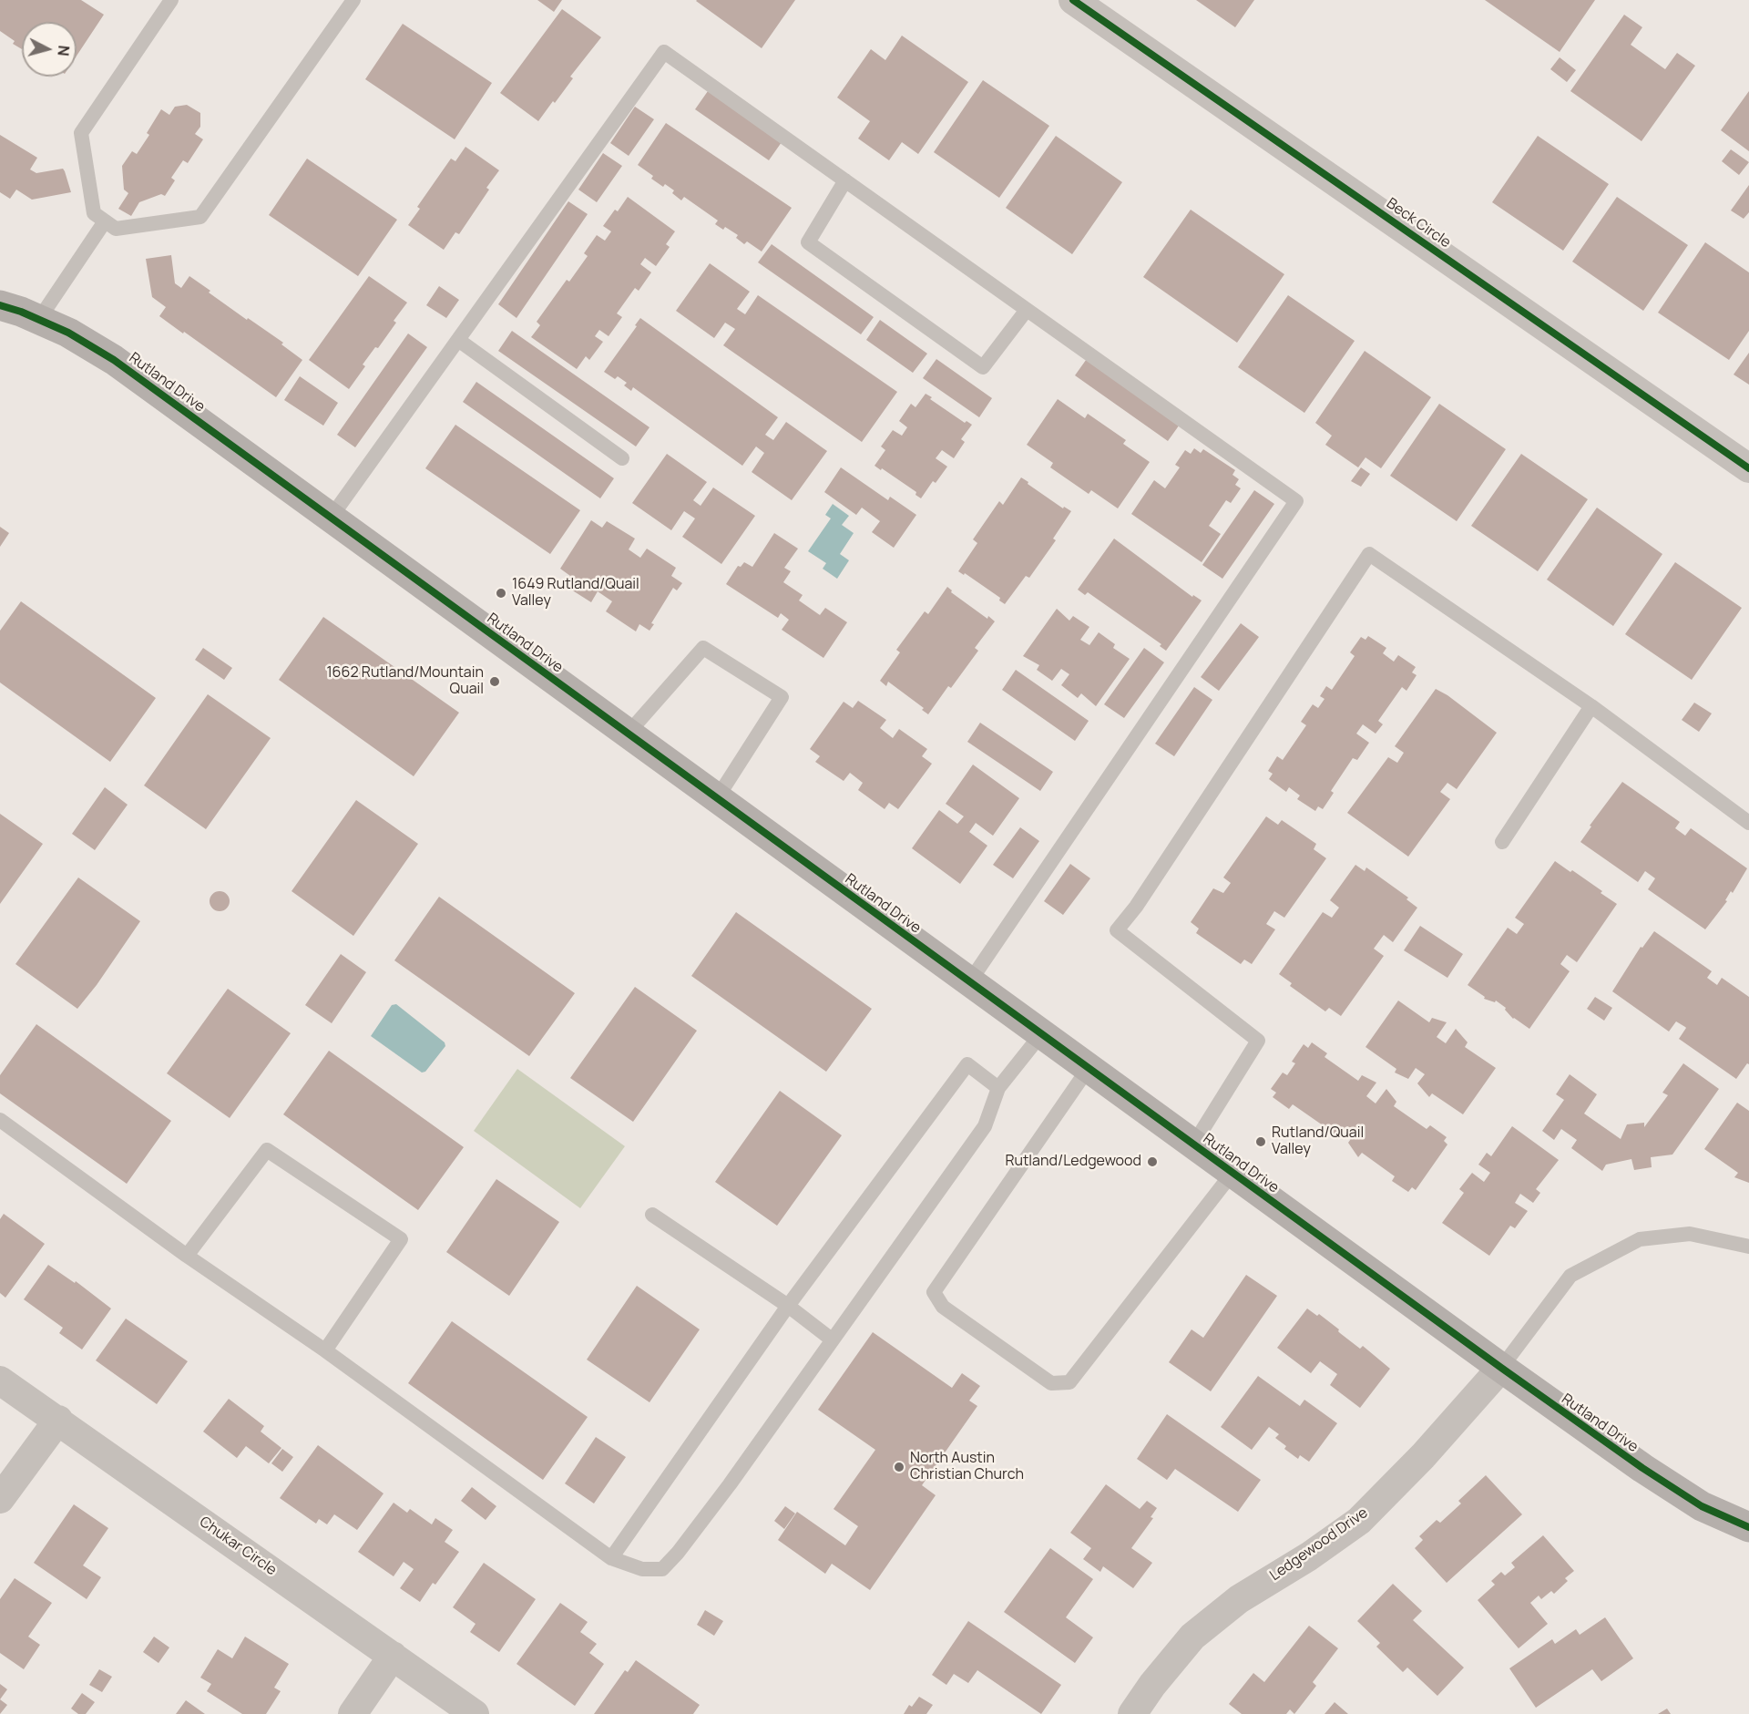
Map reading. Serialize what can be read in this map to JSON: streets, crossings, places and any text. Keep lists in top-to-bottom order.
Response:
{
  "streets": {
    "street": [
      "Beck Circle",
      "Rutland Drive",
      "Ledgewood Drive",
      "Chukar Circle"
    ]
  },
  "crossings": [
    ["Rutland Drive", "Ledgewood Drive"]
  ],
  "places": [
    "1649 Rutland/Quail Valley",
    "1662 Rutland/Mountain Quail",
    "Rutland/Quail Valley",
    "Rutland/Ledgewood",
    "North Austin Christian Church"
  ],
  "north": "right"
}
